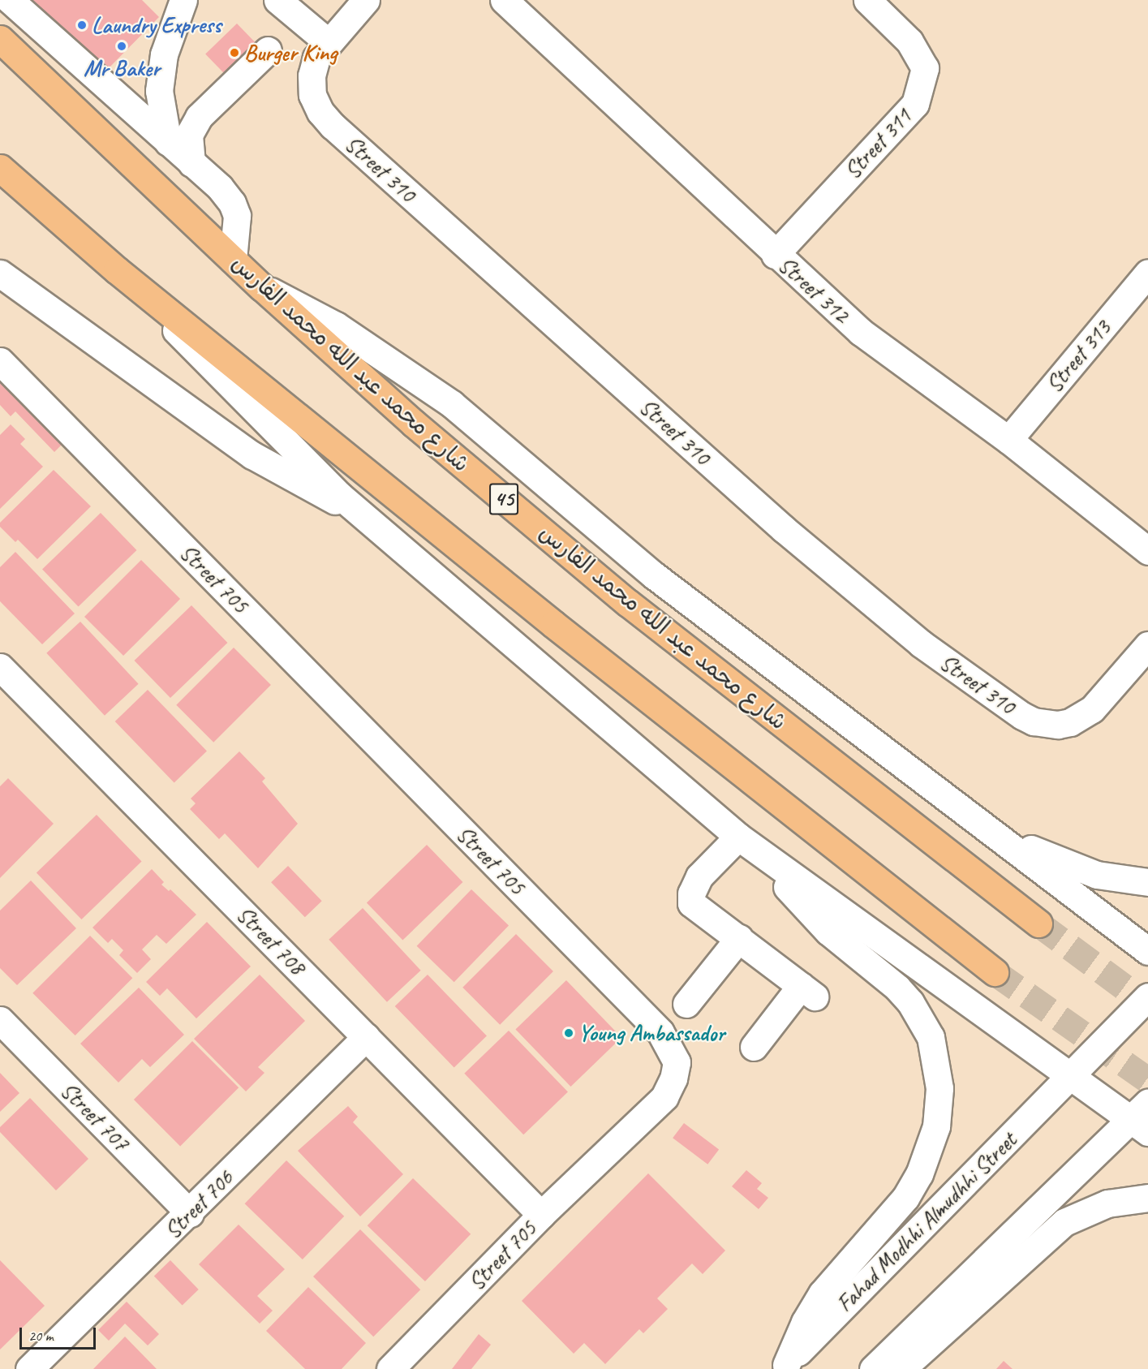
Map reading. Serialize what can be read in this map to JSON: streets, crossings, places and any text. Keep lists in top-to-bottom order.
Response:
{
  "streets": {
    "main road": ["شارع محمد عبد الله محمد الفارس", "45"],
    "street": [
      "Street 311",
      "Street 310",
      "Street 312",
      "Street 313",
      "Street 705",
      "Street 708",
      "Street 707",
      "Street 706",
      "Fahad Modhhi Almudhhi Street"
    ]
  },
  "crossings": [
    ["Street 311", "Street 312"],
    ["Street 312", "Street 313"],
    ["Street 705", "Street 708"],
    ["Street 708", "Street 706"],
    ["Street 707", "Street 706"]
  ],
  "places": [
    "Laundry Express",
    "Mr Baker",
    "Burger King",
    "Young Ambassador"
  ],
  "scale_bar": "20 m"
}
